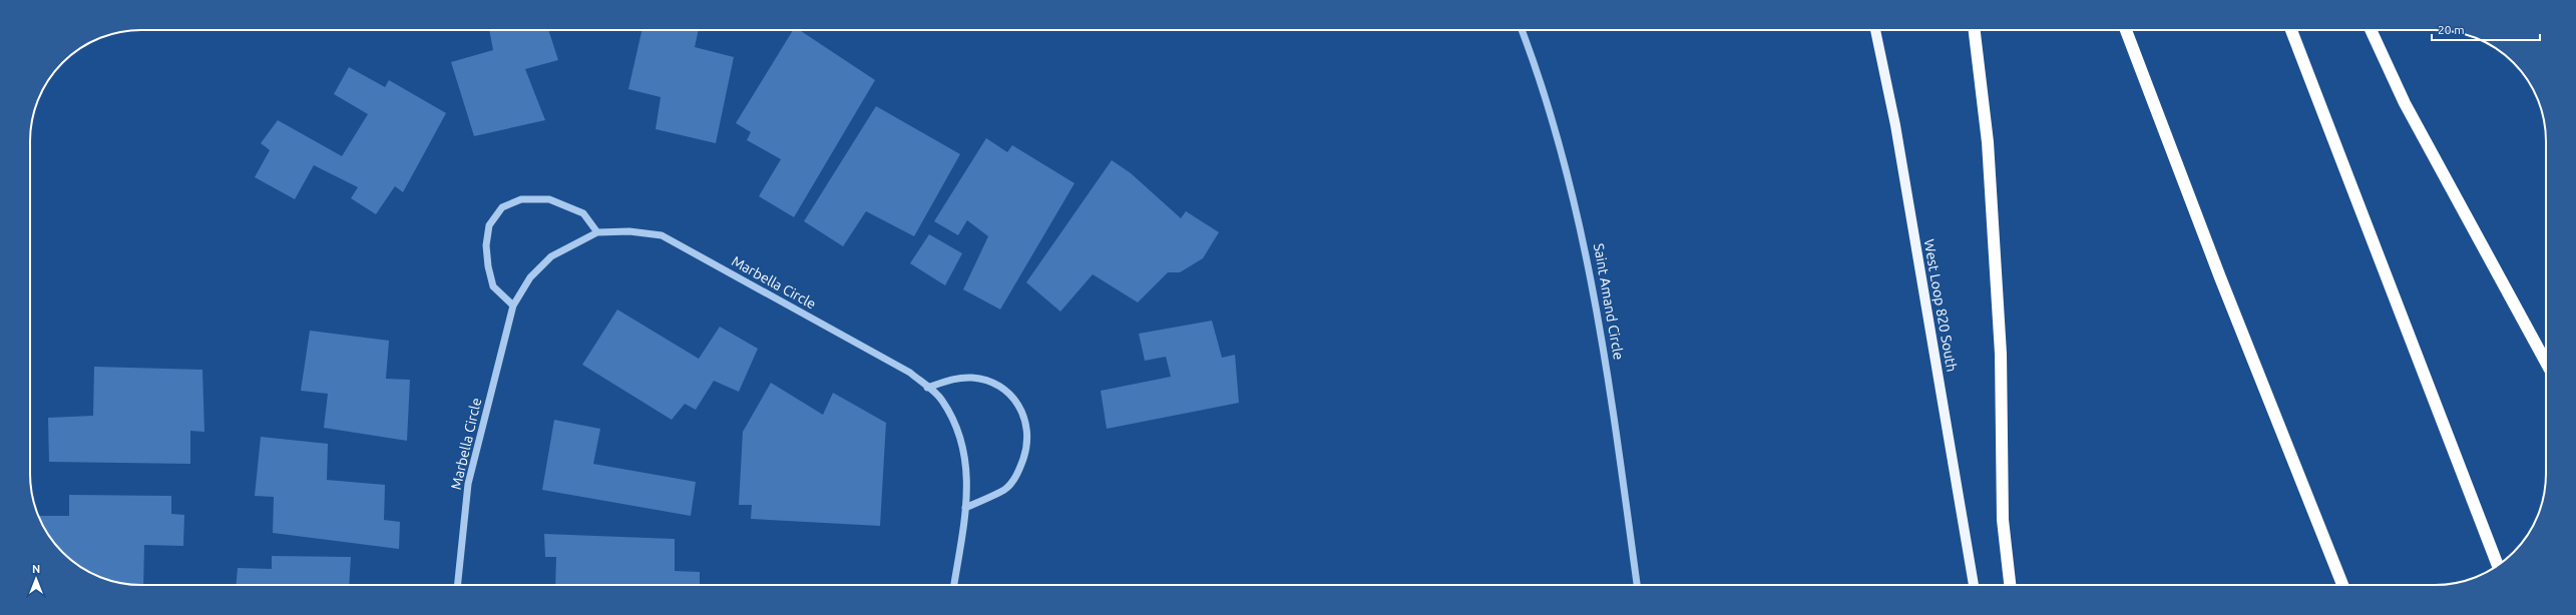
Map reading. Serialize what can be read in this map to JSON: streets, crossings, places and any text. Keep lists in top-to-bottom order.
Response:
{
  "streets": {
    "main road": ["West Loop 820 South"],
    "street": ["Marbella Circle", "Saint Amand Circle"]
  },
  "scale_bar": "20 m",
  "north": "top"
}
